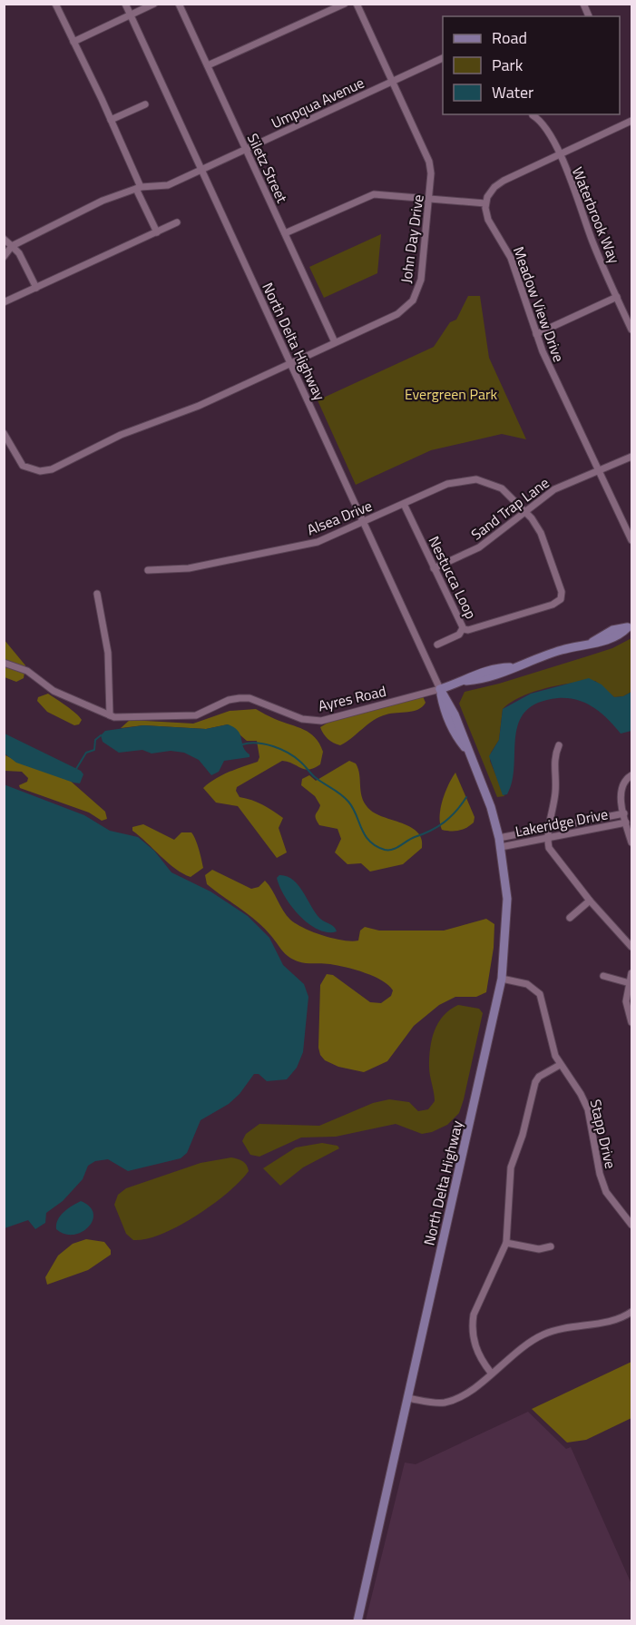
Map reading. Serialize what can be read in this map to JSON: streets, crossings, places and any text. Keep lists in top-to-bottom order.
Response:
{
  "streets": {
    "street": [
      "Umpqua Avenue",
      "Siletz Street",
      "Waterbrook Way",
      "John Day Drive",
      "Meadow View Drive",
      "North Delta Highway",
      "Sand Trap Lane",
      "Alsea Drive",
      "Nestucca Loop",
      "Ayres Road",
      "Lakeridge Drive",
      "Stapp Drive"
    ]
  },
  "crossings": [
    ["Umpqua Avenue", "Siletz Street"],
    ["Umpqua Avenue", "John Day Drive"],
    ["Umpqua Avenue", "North Delta Highway"],
    ["Siletz Street", "John Day Drive"],
    ["John Day Drive", "North Delta Highway"],
    ["Meadow View Drive", "Sand Trap Lane"],
    ["North Delta Highway", "Alsea Drive"],
    ["North Delta Highway", "Ayres Road"],
    ["North Delta Highway", "Lakeridge Drive"],
    ["North Delta Highway", "Stapp Drive"],
    ["Sand Trap Lane", "Alsea Drive"],
    ["Sand Trap Lane", "Nestucca Loop"],
    ["Alsea Drive", "Nestucca Loop"]
  ],
  "parks": ["Evergreen Park"],
  "legend": ["Road", "Park", "Water"]
}
